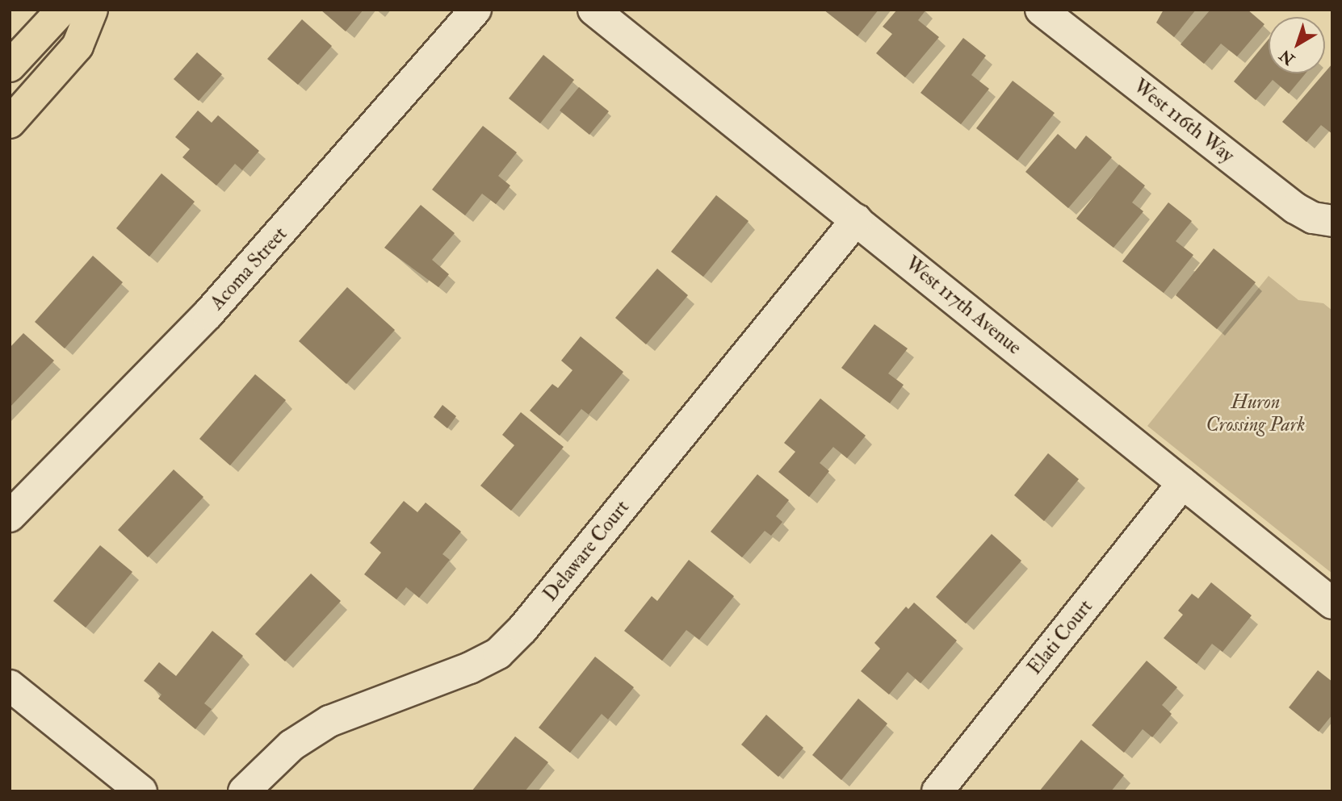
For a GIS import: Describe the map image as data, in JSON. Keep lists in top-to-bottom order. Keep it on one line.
{"streets":{"street":["West 116th Way","Acoma Street","West 117th Avenue","Delaware Court","Elati Court"]},"crossings":[["West 117th Avenue","Delaware Court"],["West 117th Avenue","Elati Court"]],"parks":["Huron Crossing Park"],"north":"bottom left"}
